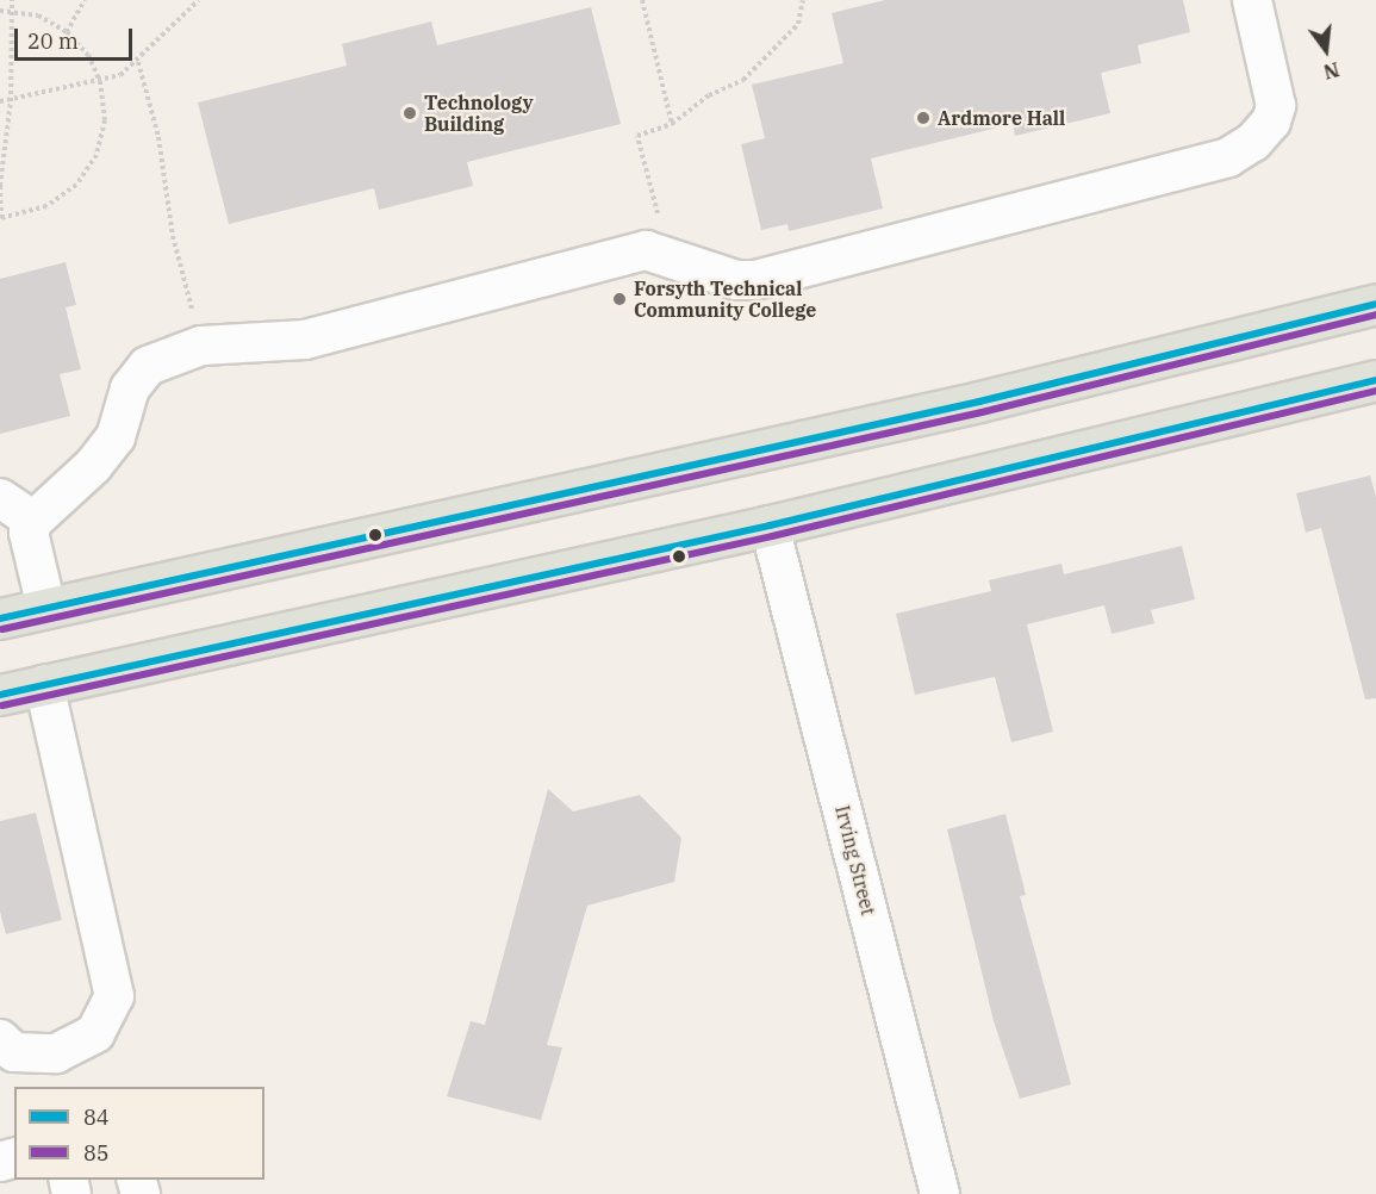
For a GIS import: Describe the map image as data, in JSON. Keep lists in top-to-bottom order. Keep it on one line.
{"streets":{"street":["Irving Street"]},"places":["Technology Building","Ardmore Hall","Forsyth Technical Community College"],"lines":["transit line 84","transit line 85"],"legend":["84","85"],"scale_bar":"20 m","north":"bottom"}
